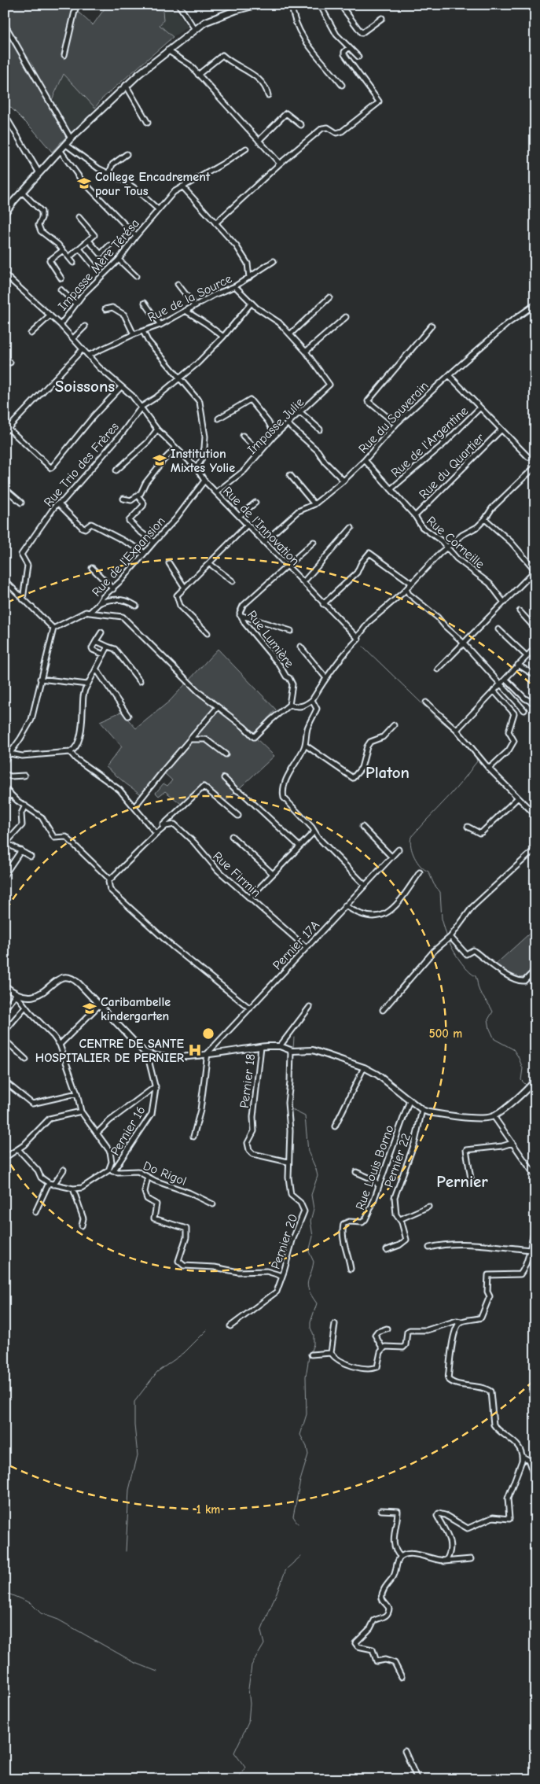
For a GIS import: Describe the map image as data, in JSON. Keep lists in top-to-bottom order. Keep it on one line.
{"streets":{"street":["Impasse Mère Térésa","Rue de la Source","Rue du Souverain","Impasse Julie","Rue de l'Argentine","Rue Trio des Frères","Rue du Quartier","Rue de l'Innovation","Rue Corneille","Rue de l'Expansion","Rue Lumière","Rue Firmin","Pernier 17A","Pernier 18","Pernier 16","Pernier 22","Rue Louis Borno","Do Rigol","Pernier 20"]},"crossings":[["Impasse Mère Térésa","Rue de l'Innovation"],["Rue de la Source","Rue de l'Innovation"],["Rue du Souverain","Rue de l'Innovation"],["Rue du Souverain","Rue Corneille"],["Impasse Julie","Rue de l'Innovation"],["Rue de l'Argentine","Rue Corneille"],["Rue Trio des Frères","Rue de l'Innovation"],["Rue du Quartier","Rue Corneille"],["Rue de l'Innovation","Rue de l'Expansion"],["Rue de l'Innovation","Rue Lumière"],["Rue Firmin","Pernier 17A"],["Pernier 18","Pernier 20"],["Pernier 16","Do Rigol"]],"districts":["Soissons","Platon","Pernier"],"places":{"school or university":["College Encadrement pour Tous","Institution Mixtes Yolie","Caribambelle kindergarten"],"hospital":["CENTRE DE SANTE HOSPITALIER DE PERNIER"]},"rings":["500 m","1 km"]}
